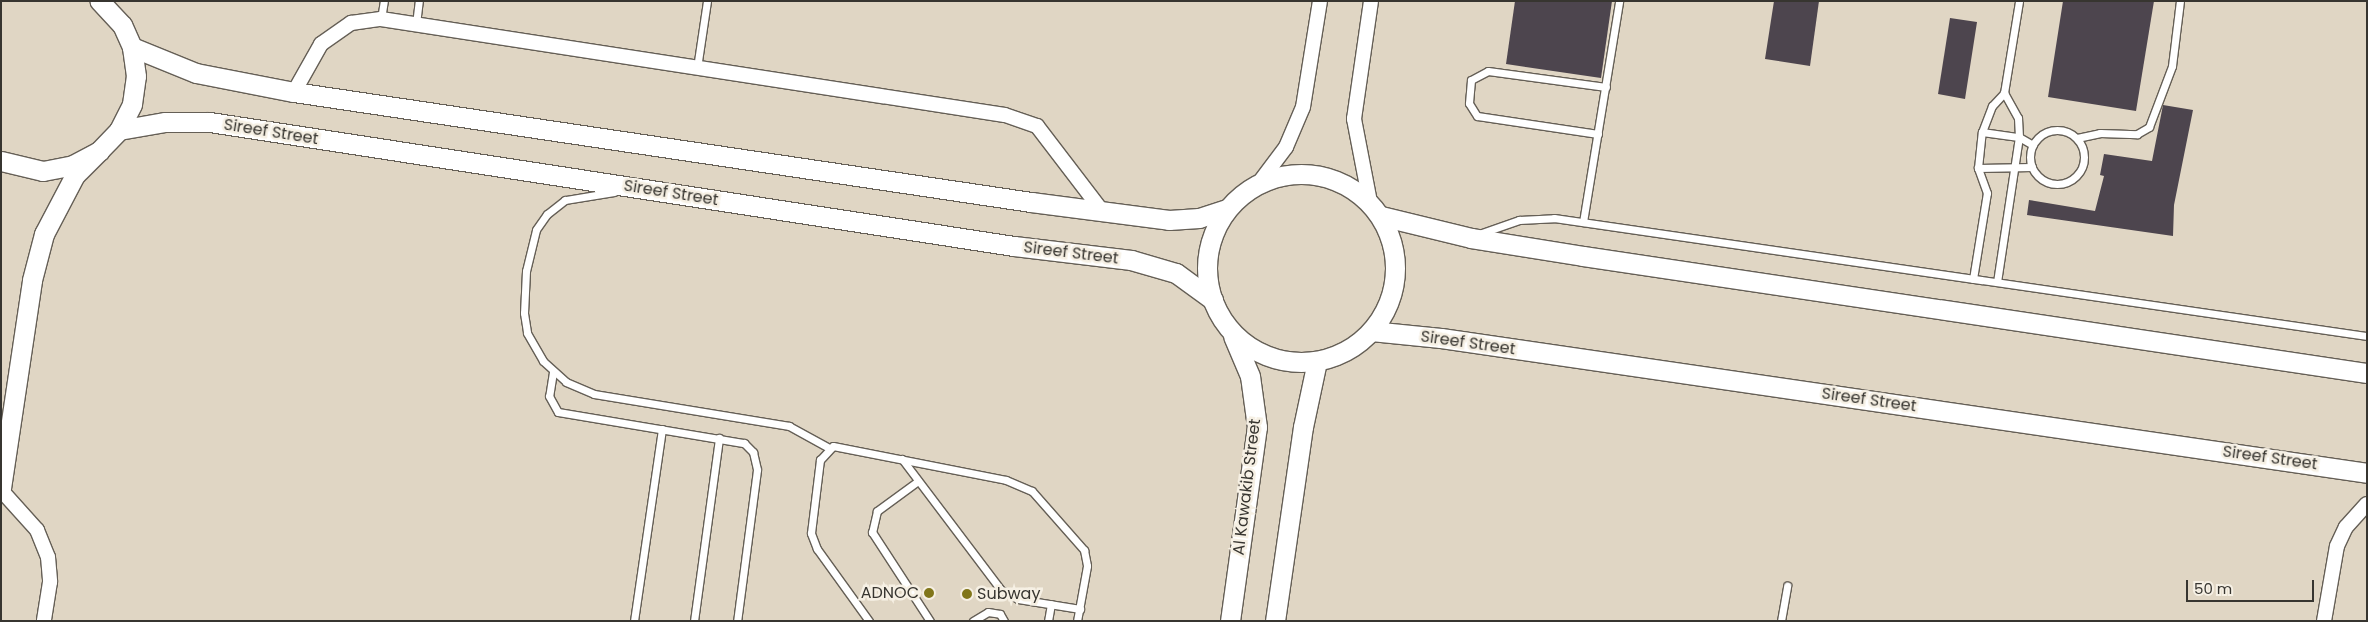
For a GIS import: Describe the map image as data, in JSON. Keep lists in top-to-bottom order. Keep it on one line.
{"streets":{"main road":["Sireef Street","Al Kawakib Street"]},"places":["ADNOC","Subway"],"scale_bar":"50 m"}
